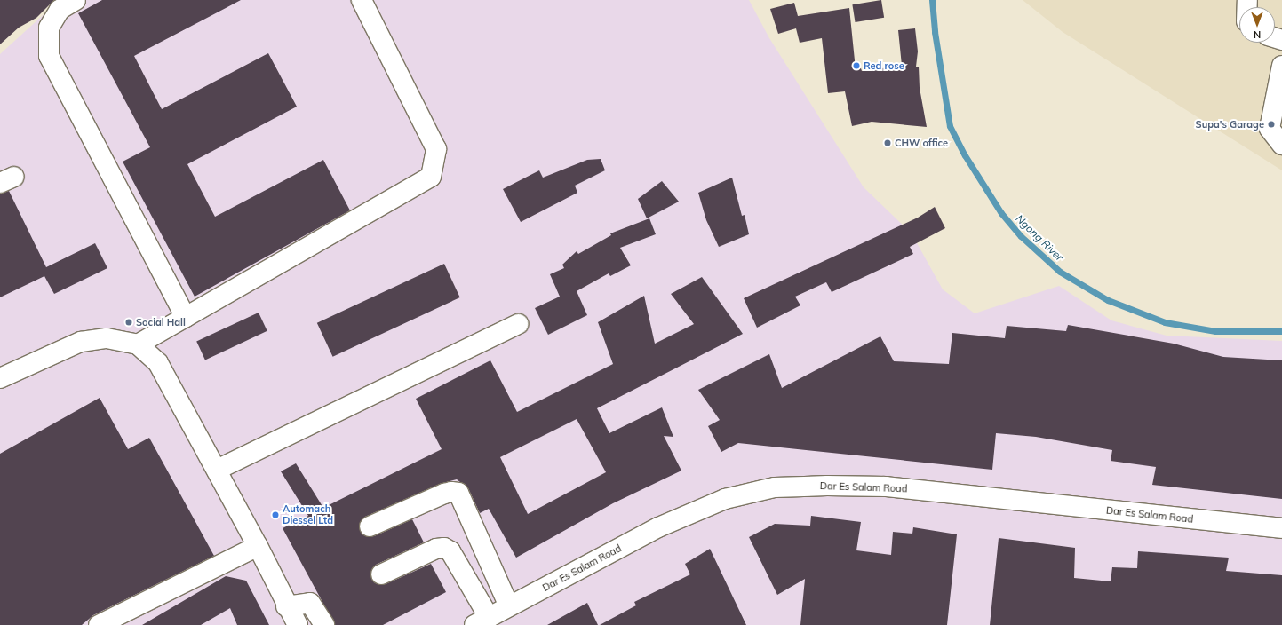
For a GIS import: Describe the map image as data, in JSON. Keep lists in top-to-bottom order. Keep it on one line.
{"streets":{"street":["Dar Es Salam Road"]},"water":["Ngong River"],"places":["Red rose","Supa's Garage","CHW office","Social Hall","Automach Diessel Ltd"],"north":"bottom"}
